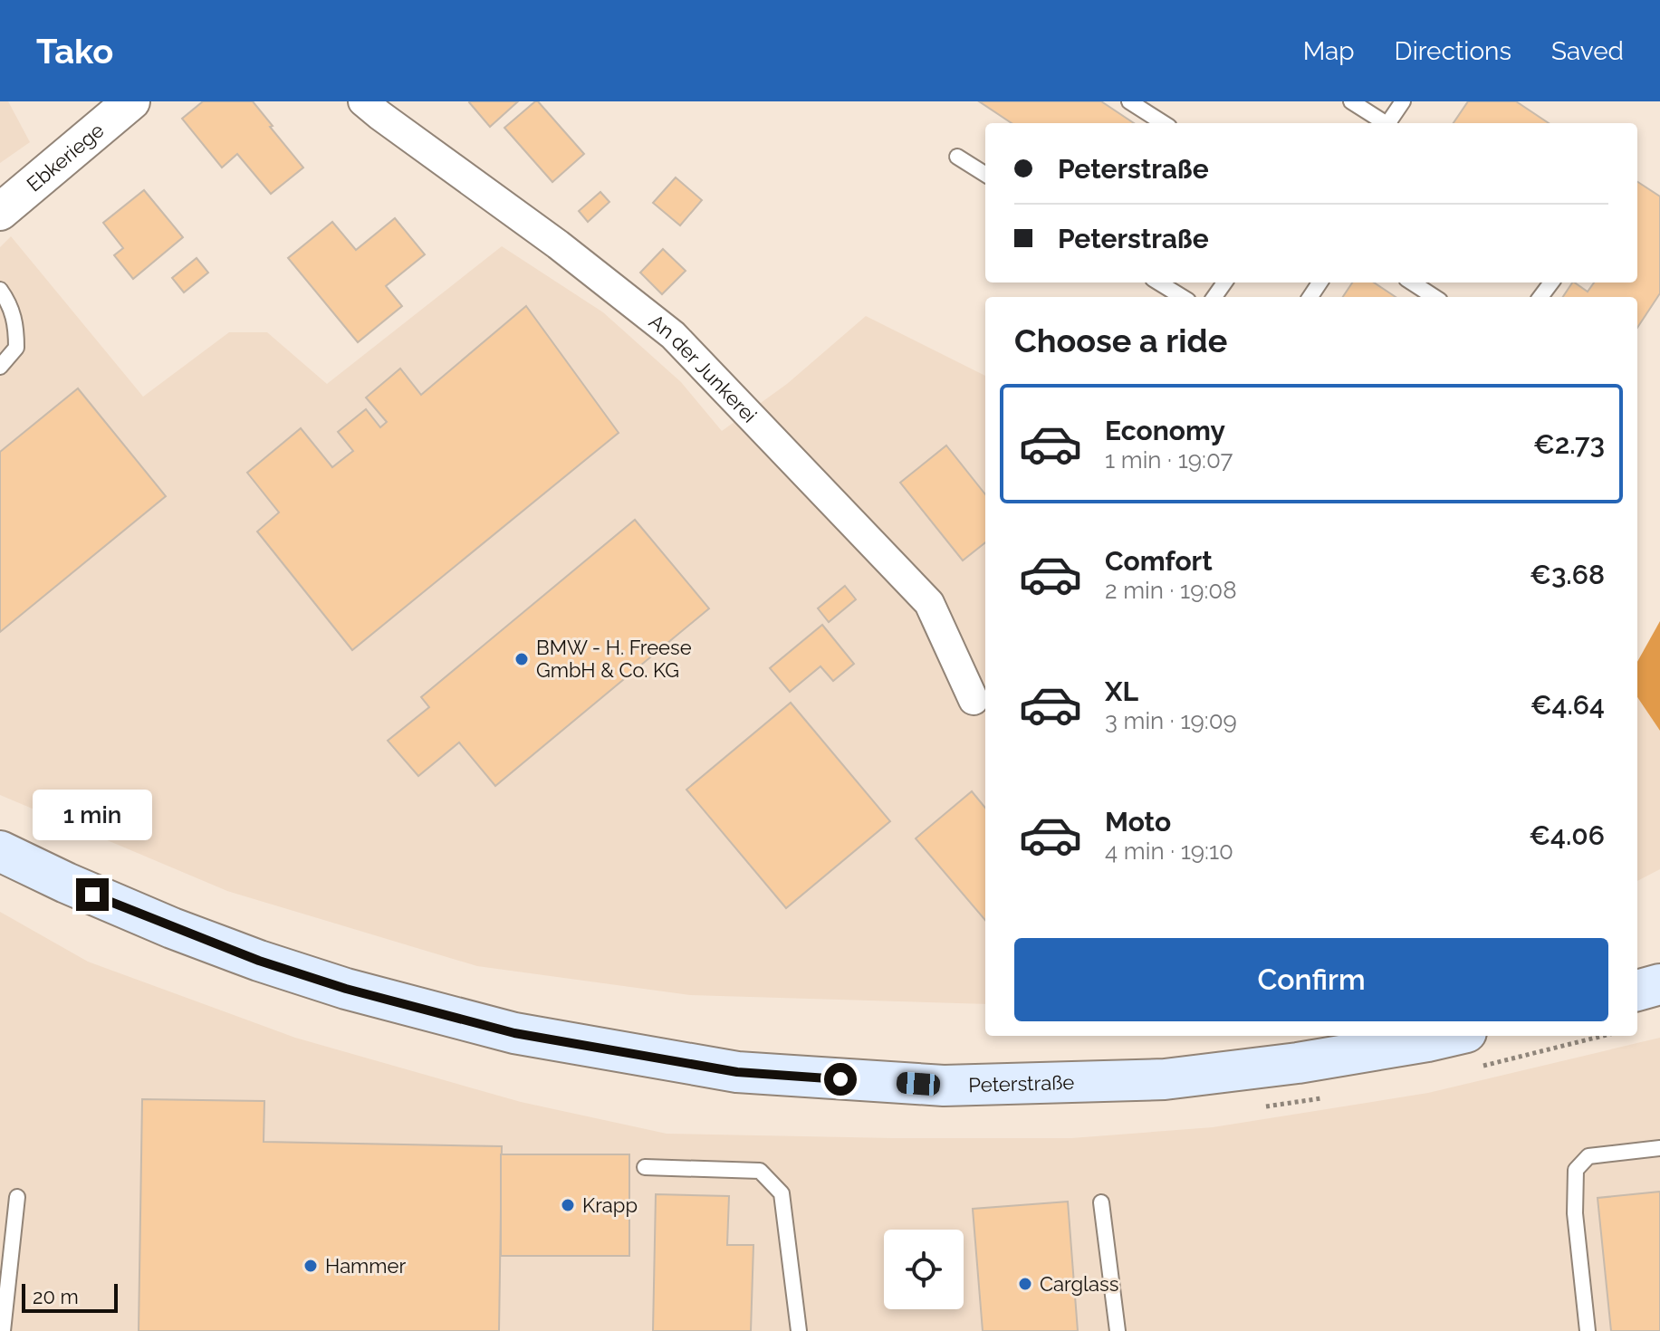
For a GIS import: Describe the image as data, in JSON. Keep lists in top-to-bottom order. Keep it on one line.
{"streets":{"main road":["Peterstraße"],"street":["Ebkeriege","An der Junkerei"]},"places":["BMW - H. Freese GmbH & Co. KG","Krapp","Hammer","Carglass"],"scale_bar":"20 m","page":{"header":"Tako","nav":["Map","Directions","Saved"],"banner":["Peterstraße","Peterstraße"],"heading":"Choose a ride","list":[{"name":"Economy","note":"1 min · 19:07","value":"€2.73"},{"name":"Comfort","note":"2 min · 19:08","value":"€3.68"},{"name":"XL","note":"3 min · 19:09","value":"€4.64"},{"name":"Moto","note":"4 min · 19:10","value":"€4.06"}],"bubble":"1 min","buttons":"Confirm","scale":"20 m"}}
